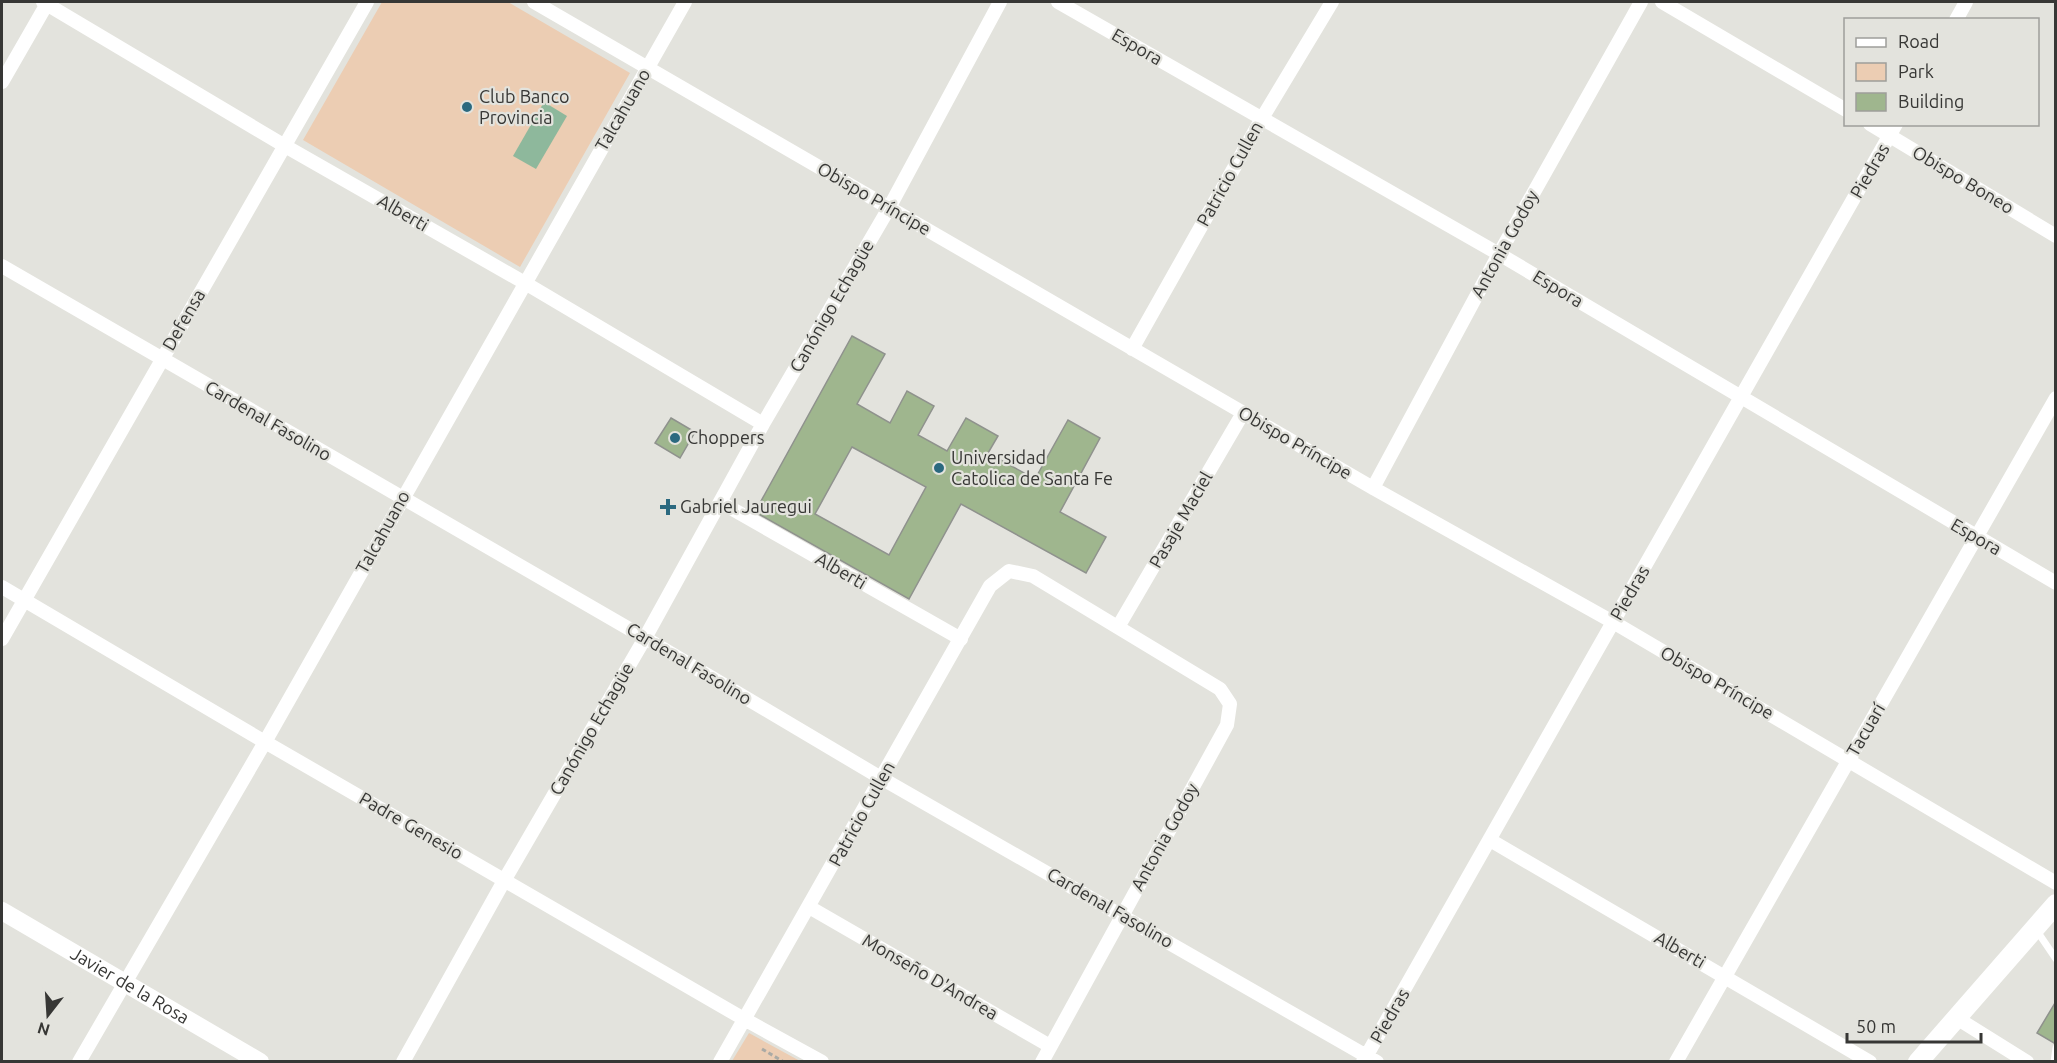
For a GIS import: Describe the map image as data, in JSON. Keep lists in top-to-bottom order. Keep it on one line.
{"streets":{"street":["Espora","Talcahuano","Piedras","Patricio Cullen","Obispo Boneo","Obispo Príncipe","Alberti","Antonia Godoy","Canónigo Echagüe","Defensa","Cardenal Fasolino","Pasaje Maciel","Tacuarí","Padre Genesio","Monseño D'Andrea","Javier de la Rosa"]},"crossings":[["Espora","Piedras"],["Espora","Patricio Cullen"],["Espora","Antonia Godoy"],["Espora","Tacuarí"],["Talcahuano","Obispo Príncipe"],["Talcahuano","Alberti"],["Talcahuano","Cardenal Fasolino"],["Talcahuano","Padre Genesio"],["Talcahuano","Javier de la Rosa"],["Piedras","Obispo Boneo"],["Piedras","Obispo Príncipe"],["Piedras","Alberti"],["Piedras","Cardenal Fasolino"],["Patricio Cullen","Obispo Príncipe"],["Patricio Cullen","Alberti"],["Patricio Cullen","Antonia Godoy"],["Patricio Cullen","Cardenal Fasolino"],["Patricio Cullen","Pasaje Maciel"],["Patricio Cullen","Padre Genesio"],["Patricio Cullen","Monseño D'Andrea"],["Obispo Príncipe","Antonia Godoy"],["Obispo Príncipe","Canónigo Echagüe"],["Obispo Príncipe","Pasaje Maciel"],["Obispo Príncipe","Tacuarí"],["Alberti","Canónigo Echagüe"],["Alberti","Defensa"],["Alberti","Tacuarí"],["Antonia Godoy","Cardenal Fasolino"],["Antonia Godoy","Pasaje Maciel"],["Antonia Godoy","Monseño D'Andrea"],["Canónigo Echagüe","Cardenal Fasolino"],["Canónigo Echagüe","Padre Genesio"],["Defensa","Cardenal Fasolino"],["Defensa","Padre Genesio"]],"places":{"other":["Club Banco Provincia","Choppers","Universidad Catolica de Santa Fe"],"health":["Gabriel Jauregui"]},"legend":["Road","Park","Building"],"scale_bar":"50 m","north":"bottom"}
